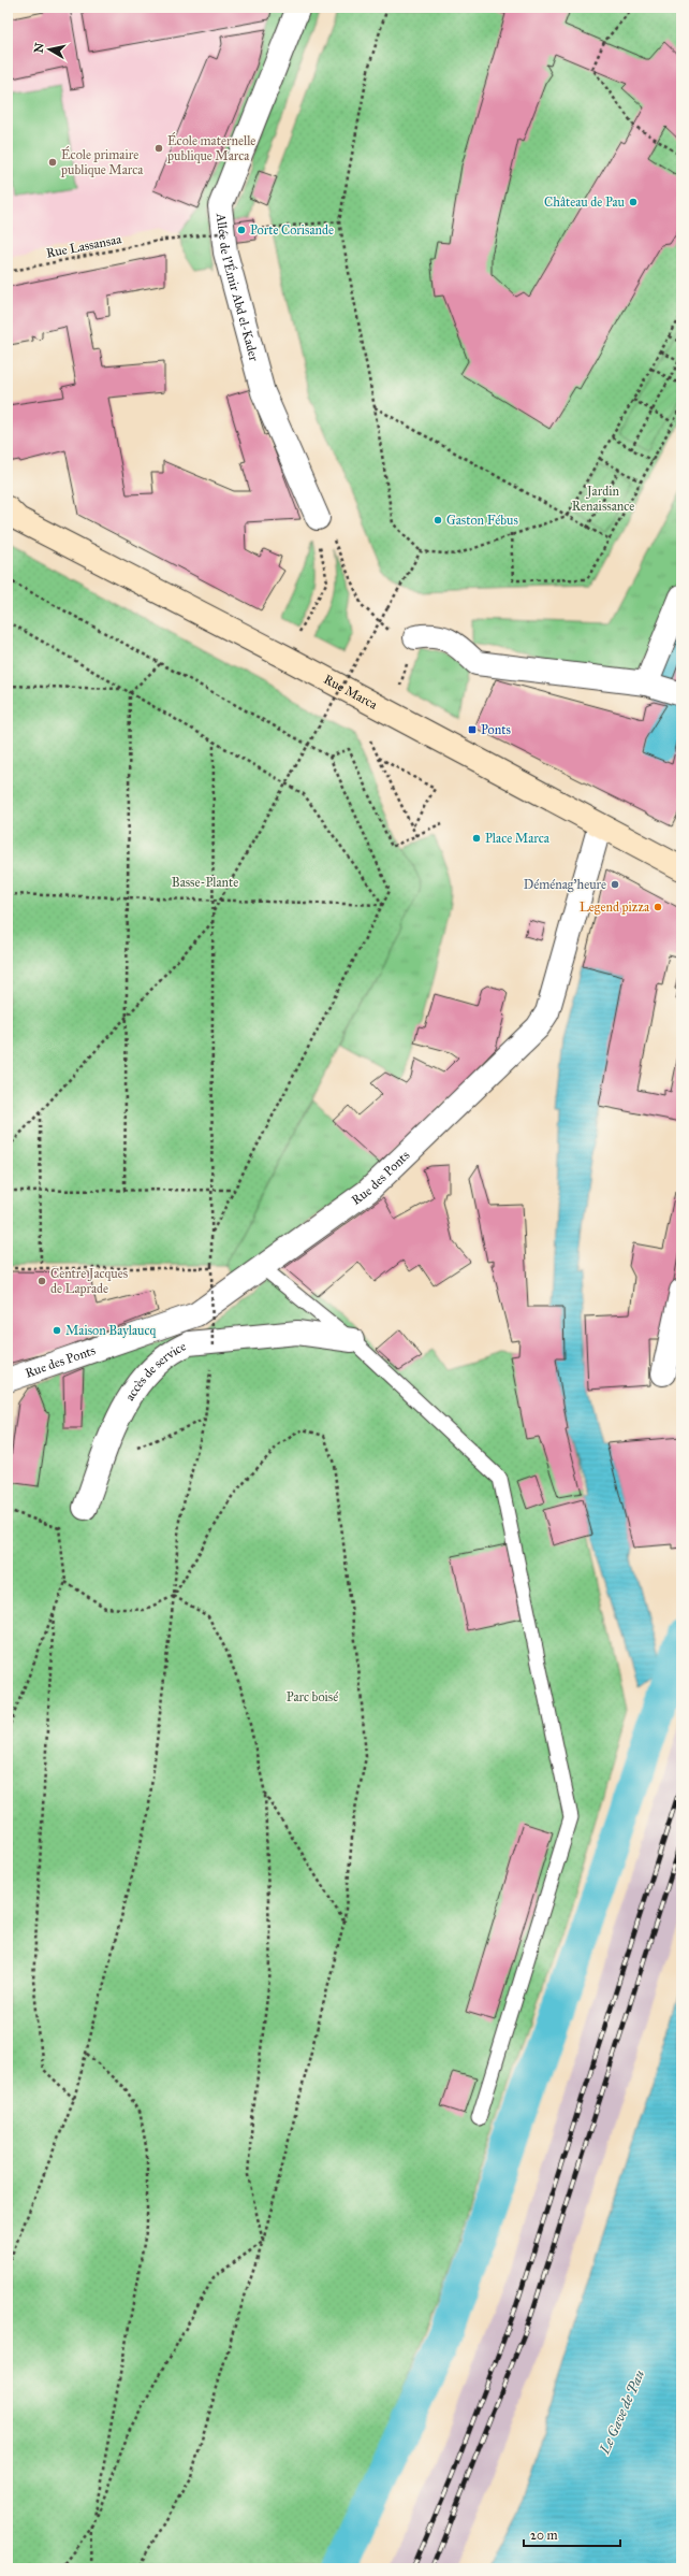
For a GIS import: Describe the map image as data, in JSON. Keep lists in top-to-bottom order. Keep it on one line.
{"streets":{"street":["Allée de l'Émir Abd el-Kader","Rue Marca","Rue des Ponts","accès de service"],"path":["Rue Lassansaa"]},"crossings":[["Rue Marca","Rue des Ponts"]],"water":["Le Gave de Pau"],"parks":["Jardin Renaissance","Basse-Plante","Parc boisé"],"places":{"other":["École maternelle publique Marca","École primaire publique Marca","Château de Pau","Porte Corisande","Gaston Fébus","Place Marca","Déménag’heure","Legend pizza","Centre Jacques de Laprade","Maison Baylaucq"],"transit":["Ponts"]},"scale_bar":"20 m","north":"left"}
